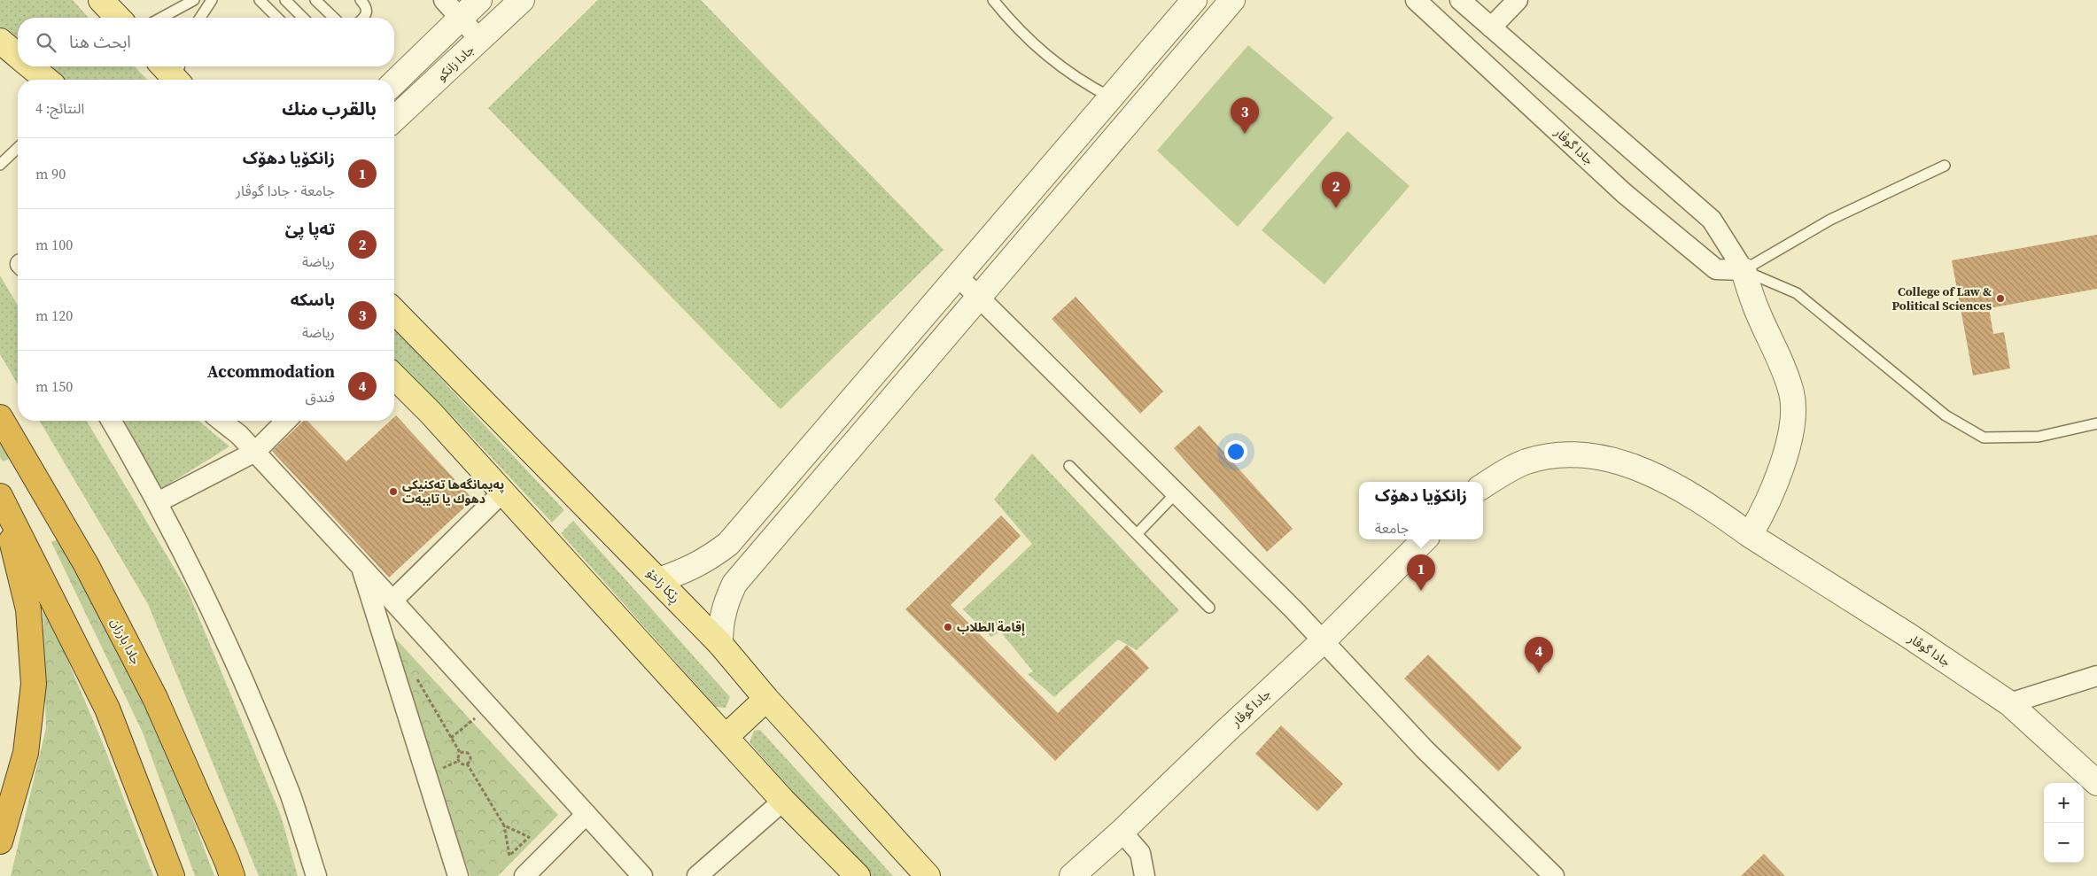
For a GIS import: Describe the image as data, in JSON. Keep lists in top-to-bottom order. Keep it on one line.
{"streets":{"highway":["جادا بارزان"],"main road":["ڕێکا زاخۆ"],"street":["جادا زانکو","جادا گوڤار"]},"places":["College of Law & Political Sciences","پەیمانگەها تەکنیکی دهوك یا تایبەت","إقامة الطلاب"],"page":{"search":"ابحث هنا","heading":["بالقرب منك","النتائج: 4"],"pins":["3","2","1","4"],"list":[{"mark":"1","name":"زانکۆیا دهۆک","note":"جامعة · جادا گوڤار","value":"90 m"},{"mark":"2","name":"تەپا پێ","note":"رياضة","value":"100 m"},{"mark":"3","name":"باسکە","note":"رياضة","value":"120 m"},{"mark":"4","name":"Accommodation","note":"فندق","value":"150 m"}],"popup":["زانکۆیا دهۆک","جامعة"],"map_buttons":["+","−"]}}
